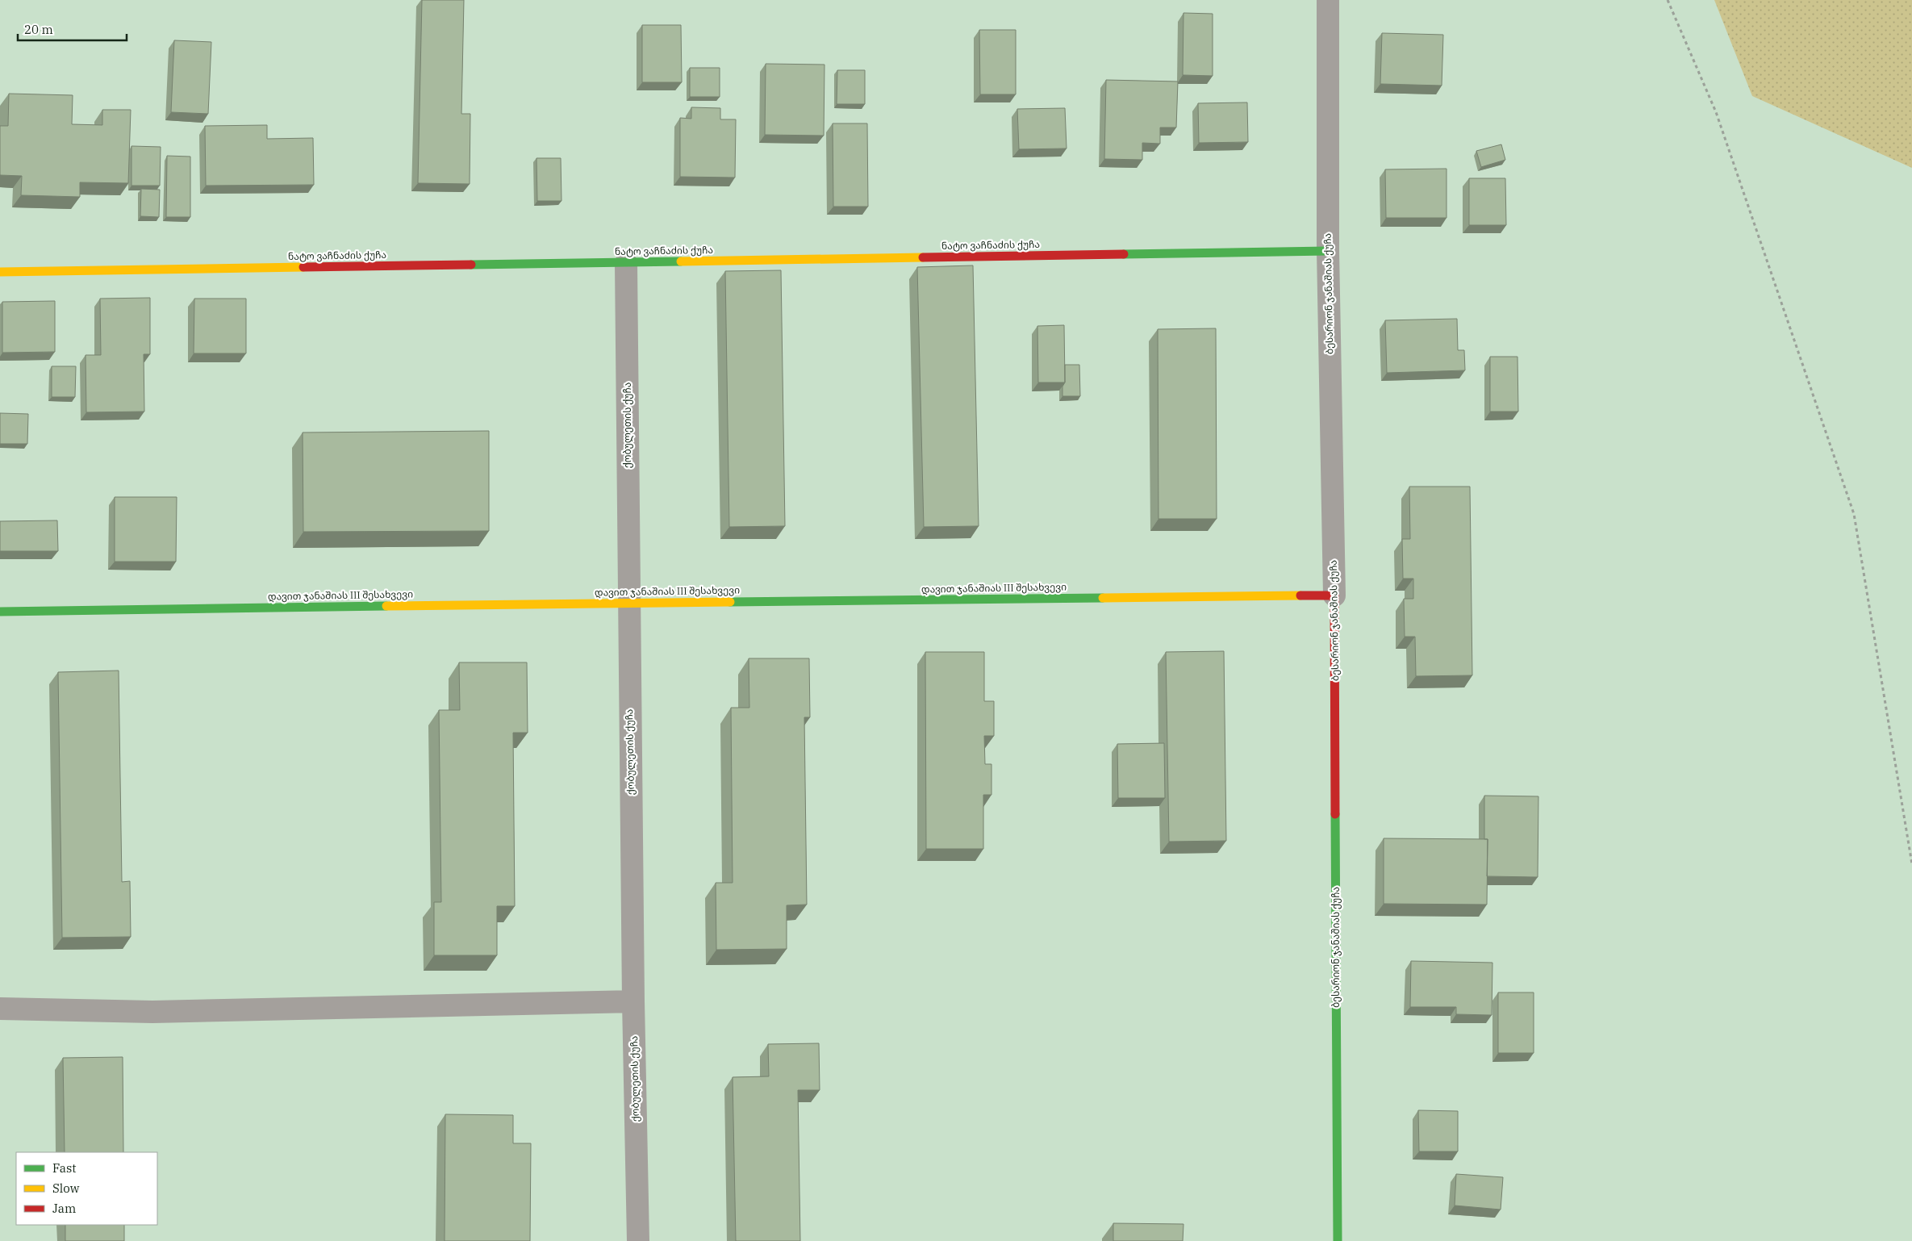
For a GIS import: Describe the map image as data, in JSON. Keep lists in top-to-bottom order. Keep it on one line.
{"streets":{"street":["ნატო ვაჩნაძის ქუჩა","ბესარიონ ჯანაშიას ქუჩა","ქობულეთის ქუჩა","დავით ჯანაშიას III შესახვევი"]},"crossings":[["ნატო ვაჩნაძის ქუჩა","ბესარიონ ჯანაშიას ქუჩა"],["ნატო ვაჩნაძის ქუჩა","ქობულეთის ქუჩა"],["ბესარიონ ჯანაშიას ქუჩა","დავით ჯანაშიას III შესახვევი"],["ქობულეთის ქუჩა","დავით ჯანაშიას III შესახვევი"]],"legend":["Fast","Slow","Jam"],"scale_bar":"20 m"}
